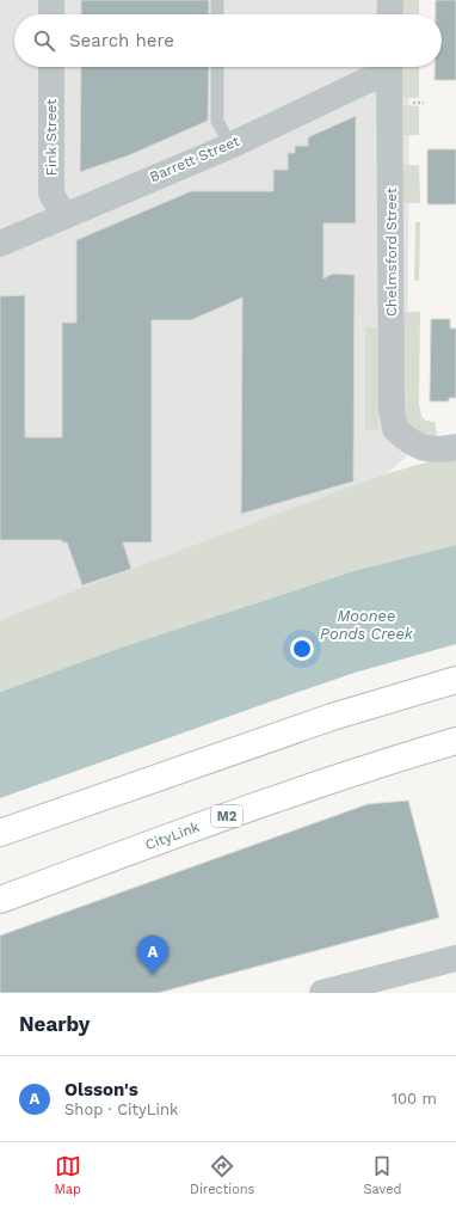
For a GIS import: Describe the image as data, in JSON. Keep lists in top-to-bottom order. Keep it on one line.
{"streets":{"highway":["M2","CityLink"],"street":["Fink Street","Barrett Street","Chelmsford Street"]},"crossings":[["Fink Street","Barrett Street"],["Barrett Street","Chelmsford Street"]],"water":["Moonee Ponds Creek"],"page":{"search":"Search here","pins":"A","heading":"Nearby","list":[{"mark":"A","name":"Olsson's","note":"Shop · CityLink","value":"100 m"}],"nav":["Map","Directions","Saved"]}}
